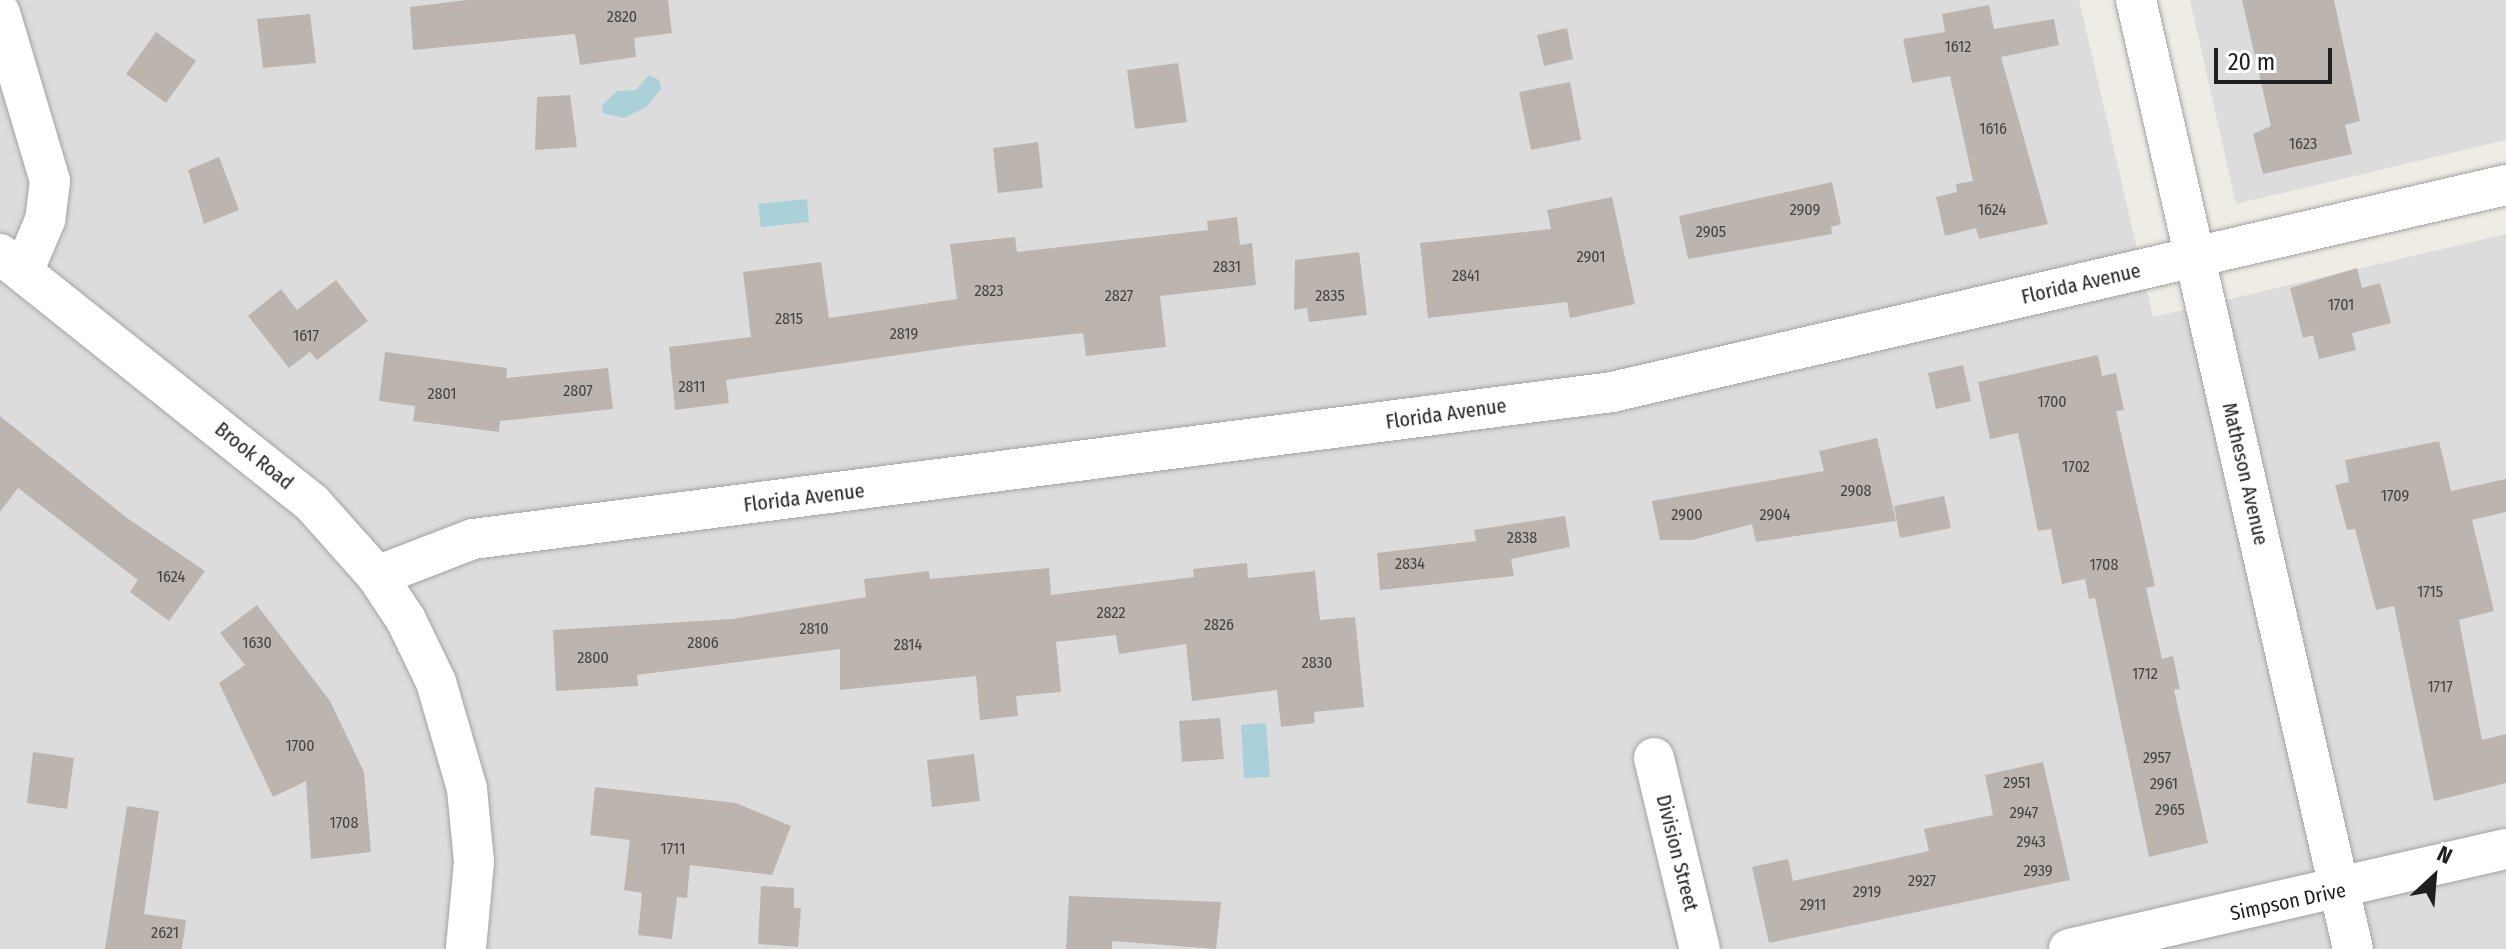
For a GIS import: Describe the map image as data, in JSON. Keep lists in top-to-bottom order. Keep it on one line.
{"streets":{"street":["Florida Avenue","Brook Road","Matheson Avenue","Division Street","Simpson Drive"]},"crossings":[["Florida Avenue","Brook Road"],["Florida Avenue","Matheson Avenue"],["Matheson Avenue","Simpson Drive"]],"house_numbers":["2820","1612","1616","1623","2909","1624","2905","2901","2831","2841","2823","2827","2835","1701","2815","2819","1617","2811","2807","2801","1700","1702","2908","1709","2900","2904","2838","2834","1708","1624","1715","2822","2826","2810","1630","2806","2814","2800","2830","1712","1717","1700","2957","2951","2961","2965","2947","1708","2943","1711","2939","2927","2919","2911","2621"],"scale_bar":"20 m","north":"top right"}
